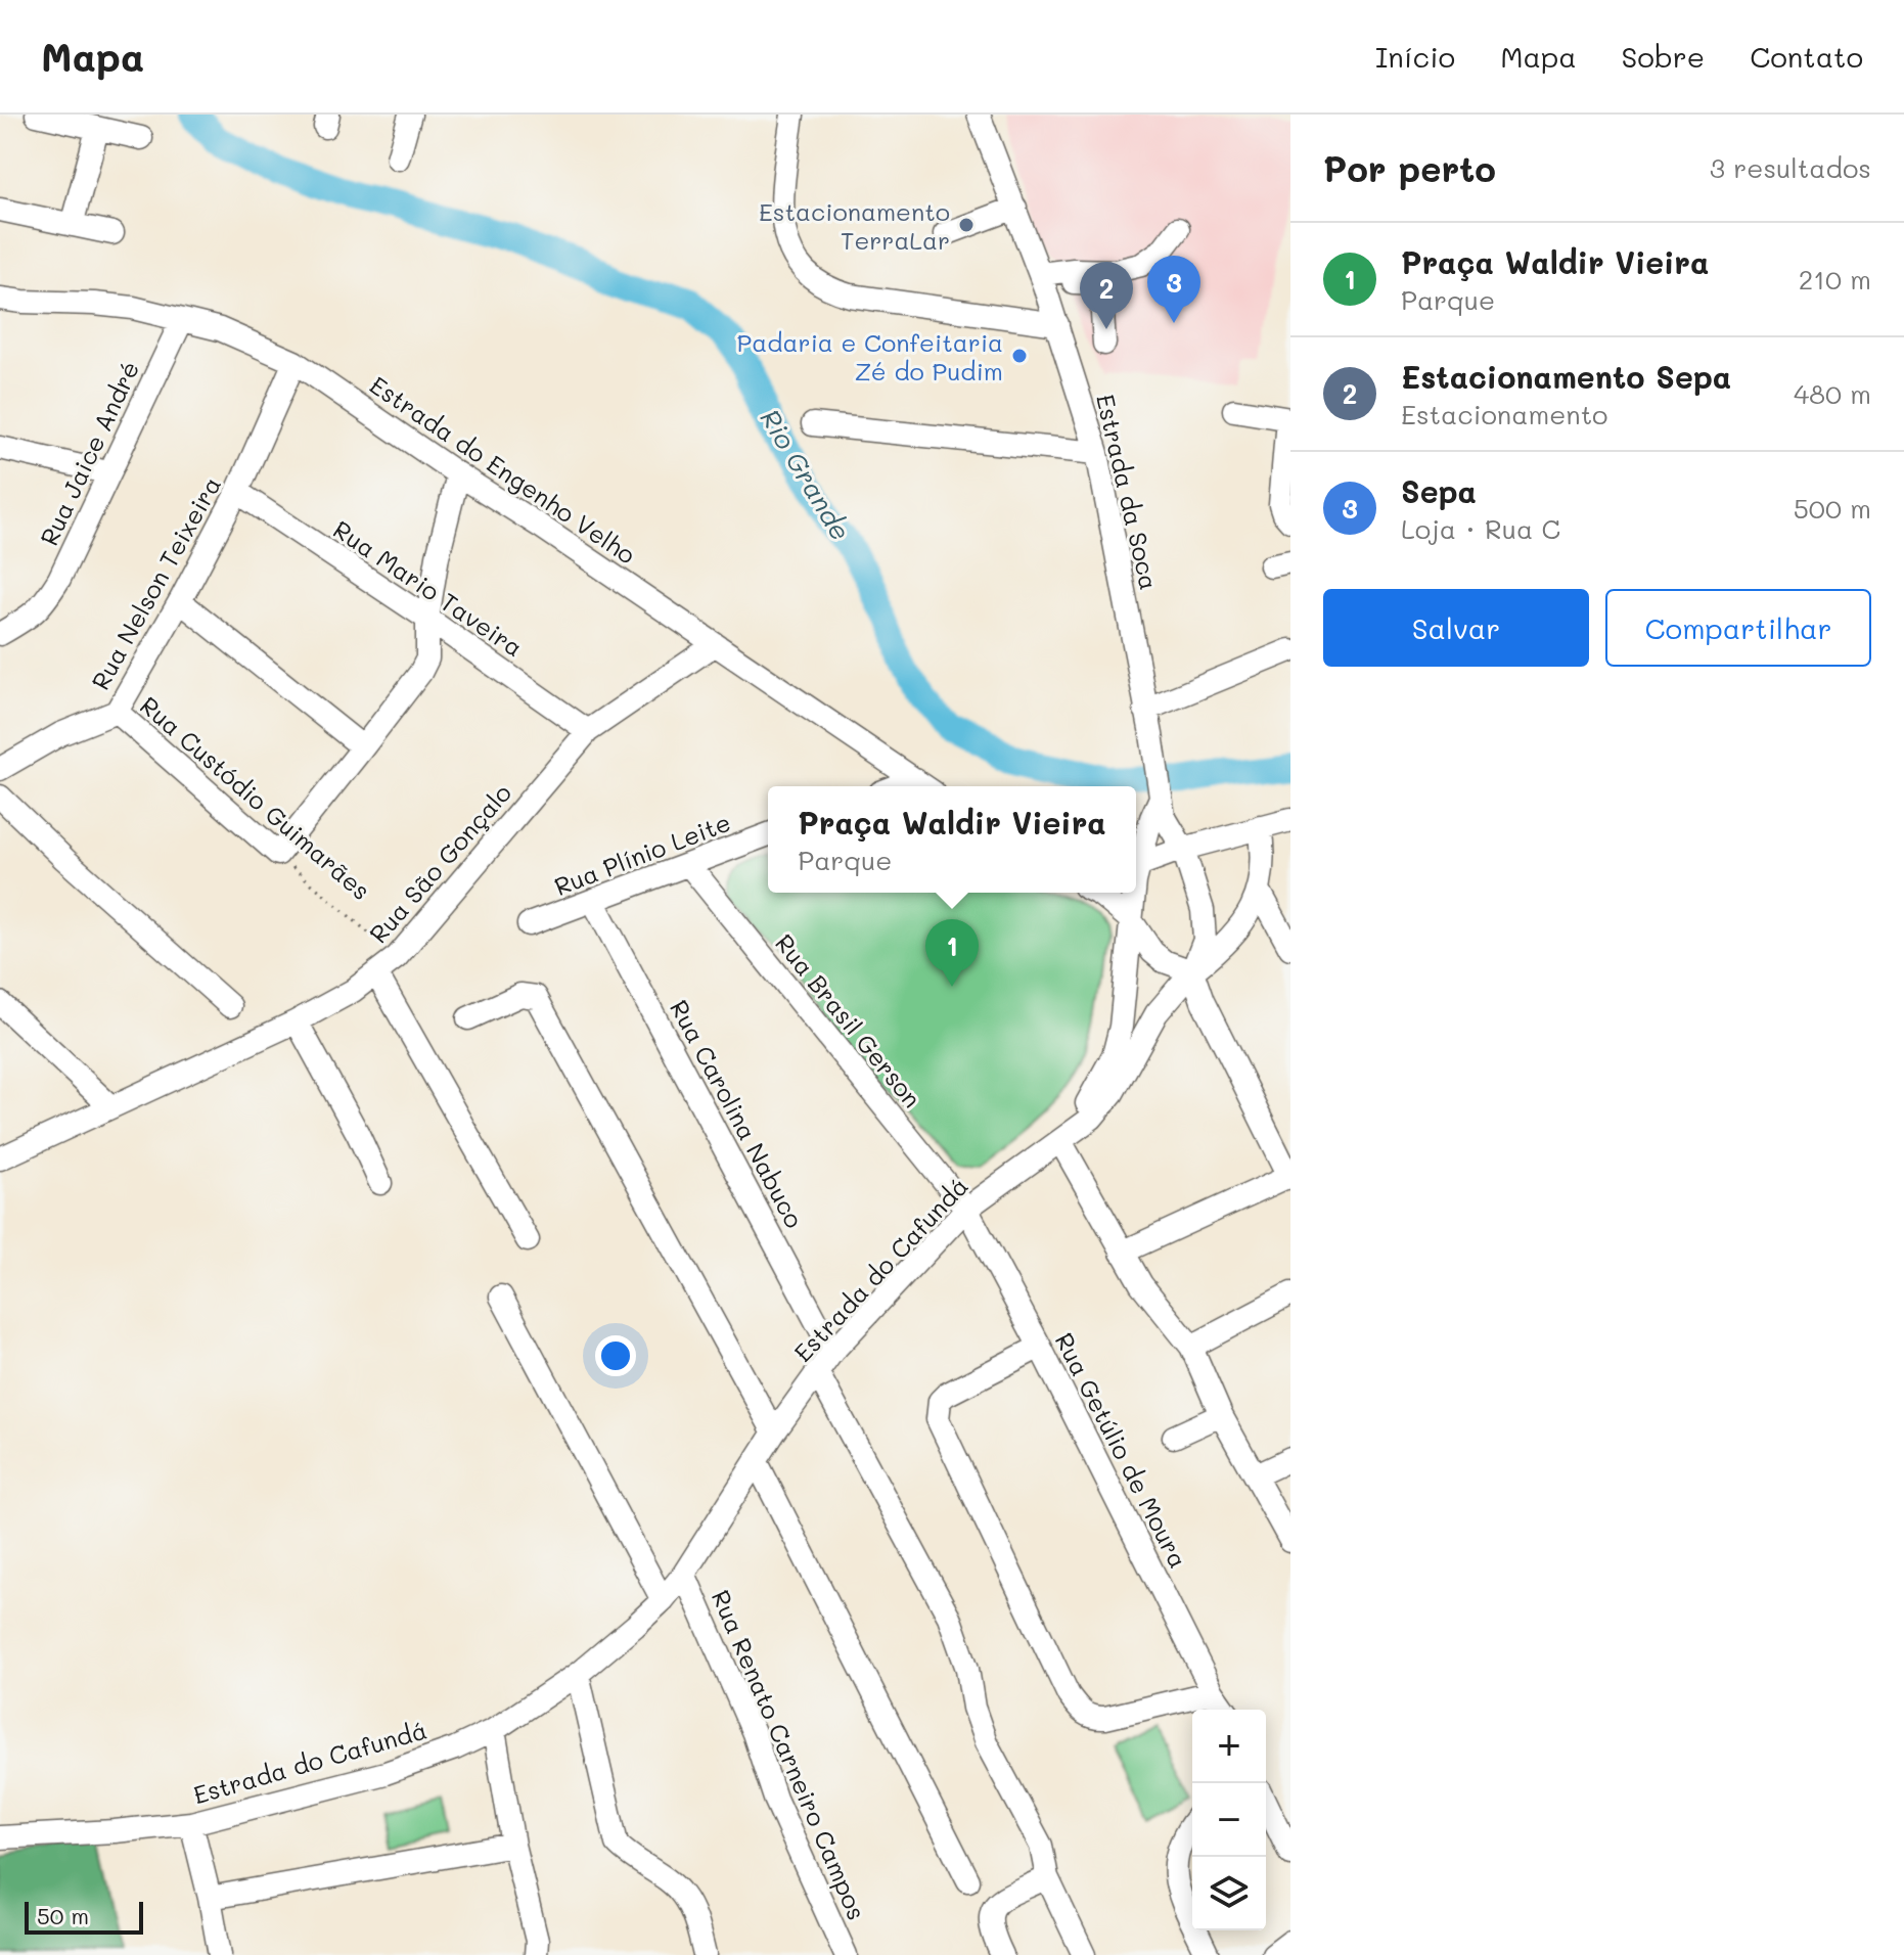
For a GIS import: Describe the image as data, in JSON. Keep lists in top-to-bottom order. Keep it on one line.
{"streets":{"street":["Rua Jaice André","Estrada do Engenho Velho","Estrada da Soca","Rua Nelson Teixeira","Rua Mario Taveira","Rua Custódio Guimarães","Rua Plínio Leite","Rua São Gonçalo","Rua Brasil Gerson","Rua Carolina Nabuco","Estrada do Cafundá","Rua Getúlio de Moura","Rua Renato Carneiro Campos"]},"crossings":[["Rua Jaice André","Estrada do Engenho Velho"],["Estrada do Engenho Velho","Rua Nelson Teixeira"],["Estrada do Engenho Velho","Rua São Gonçalo"],["Estrada da Soca","Estrada do Cafundá"],["Rua Nelson Teixeira","Rua Mario Taveira"],["Rua Nelson Teixeira","Rua Custódio Guimarães"],["Rua Mario Taveira","Rua São Gonçalo"],["Rua Custódio Guimarães","Rua São Gonçalo"],["Rua Plínio Leite","Rua Brasil Gerson"],["Rua Plínio Leite","Rua Carolina Nabuco"],["Rua Brasil Gerson","Estrada do Cafundá"],["Rua Brasil Gerson","Rua Getúlio de Moura"],["Rua Carolina Nabuco","Estrada do Cafundá"],["Estrada do Cafundá","Rua Getúlio de Moura"],["Estrada do Cafundá","Rua Renato Carneiro Campos"]],"water":["Rio Grande"],"places":["Estacionamento TerraLar","Padaria e Confeitaria Zé do Pudim"],"scale_bar":"50 m","page":{"header":"Mapa","nav":["Início","Mapa","Sobre","Contato"],"heading":["Por perto","3 resultados"],"list":[{"mark":"1","name":"Praça Waldir Vieira","note":"Parque","value":"210 m"},{"mark":"2","name":"Estacionamento Sepa","note":"Estacionamento","value":"480 m"},{"mark":"3","name":"Sepa","note":"Loja · Rua C","value":"500 m"}],"pins":["3","2","1"],"buttons":["Salvar","Compartilhar"],"popup":["Praça Waldir Vieira","Parque"],"map_buttons":["+","−"],"scale":"50 m"}}
